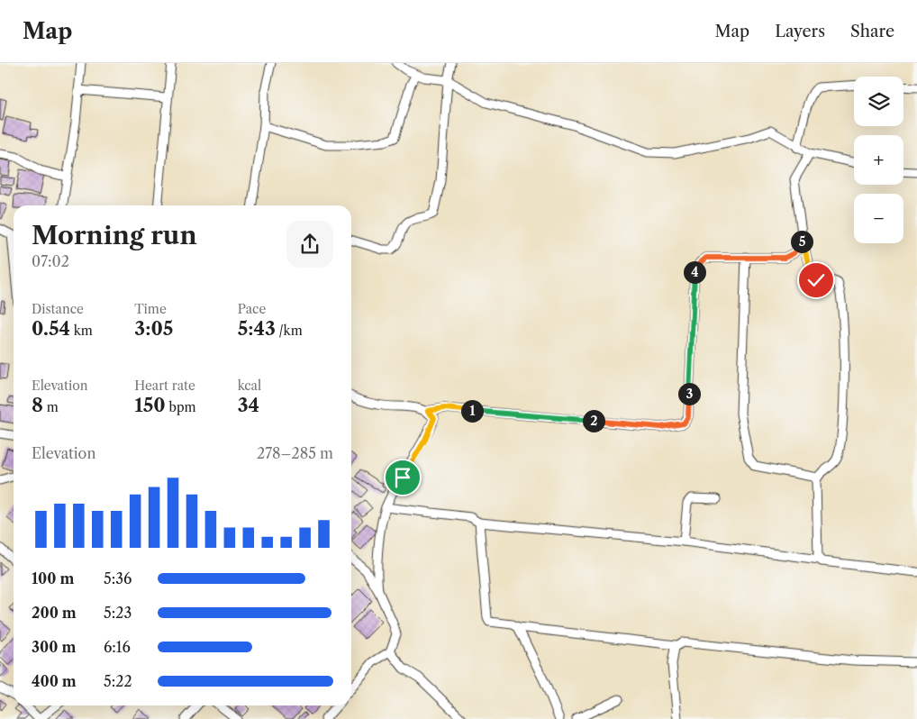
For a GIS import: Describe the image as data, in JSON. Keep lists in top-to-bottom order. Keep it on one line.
{"page":{"header":"Map","nav":["Map","Layers","Share"],"map_buttons":["+","−"],"heading":["Morning run","07:02"],"pins":["5","4","3","1","2"],"stats":[["Distance","0.54 km"],["Time","3:05"],["Pace","5:43 /km"],["Elevation","8 m"],["Heart rate","150 bpm"],["kcal","34"]],"chart":["Elevation","278–285 m"],"list":[{"name":"100 m","note":"5:36"},{"name":"200 m","note":"5:23"},{"name":"300 m","note":"6:16"},{"name":"400 m","note":"5:22"}]}}
